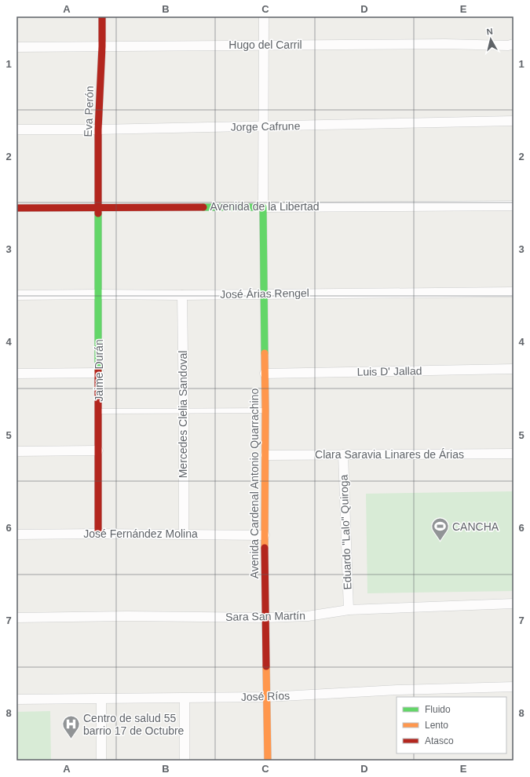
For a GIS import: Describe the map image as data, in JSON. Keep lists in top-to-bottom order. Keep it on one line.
{"streets":{"street":["Hugo del Carril","Eva Perón","Jorge Cafrune","Avenida de la Libertad","José Árias Rengel","Jaime Durán","Luis D' Jallad","Mercedes Clelia Sandoval","Clara Saravia Linares de Árias","Avenida Cardenal Antonio Quarrachino","Eduardo \"Lalo\" Quiroga","José Fernández Molina","Sara San Martín","José Ríos"]},"crossings":[["Hugo del Carril","Eva Perón"],["Eva Perón","Jorge Cafrune"],["Eva Perón","Avenida de la Libertad"],["Eva Perón","Jaime Durán"],["Avenida de la Libertad","Jaime Durán"],["Avenida de la Libertad","Avenida Cardenal Antonio Quarrachino"],["José Árias Rengel","Jaime Durán"],["José Árias Rengel","Mercedes Clelia Sandoval"],["José Árias Rengel","Avenida Cardenal Antonio Quarrachino"],["Jaime Durán","José Fernández Molina"],["Luis D' Jallad","Avenida Cardenal Antonio Quarrachino"],["Mercedes Clelia Sandoval","José Fernández Molina"],["Clara Saravia Linares de Árias","Avenida Cardenal Antonio Quarrachino"],["Clara Saravia Linares de Árias","Eduardo \"Lalo\" Quiroga"],["Avenida Cardenal Antonio Quarrachino","José Fernández Molina"],["Avenida Cardenal Antonio Quarrachino","Sara San Martín"],["Avenida Cardenal Antonio Quarrachino","José Ríos"],["Eduardo \"Lalo\" Quiroga","Sara San Martín"]],"places":{"sports":["CANCHA"],"hospital":["Centro de salud 55 barrio 17 de Octubre"]},"legend":["Fluido","Lento","Atasco"],"north":"top","grid":{"columns":["A","B","C","D","E"],"rows":["1","2","3","4","5","6","7","8"]}}
